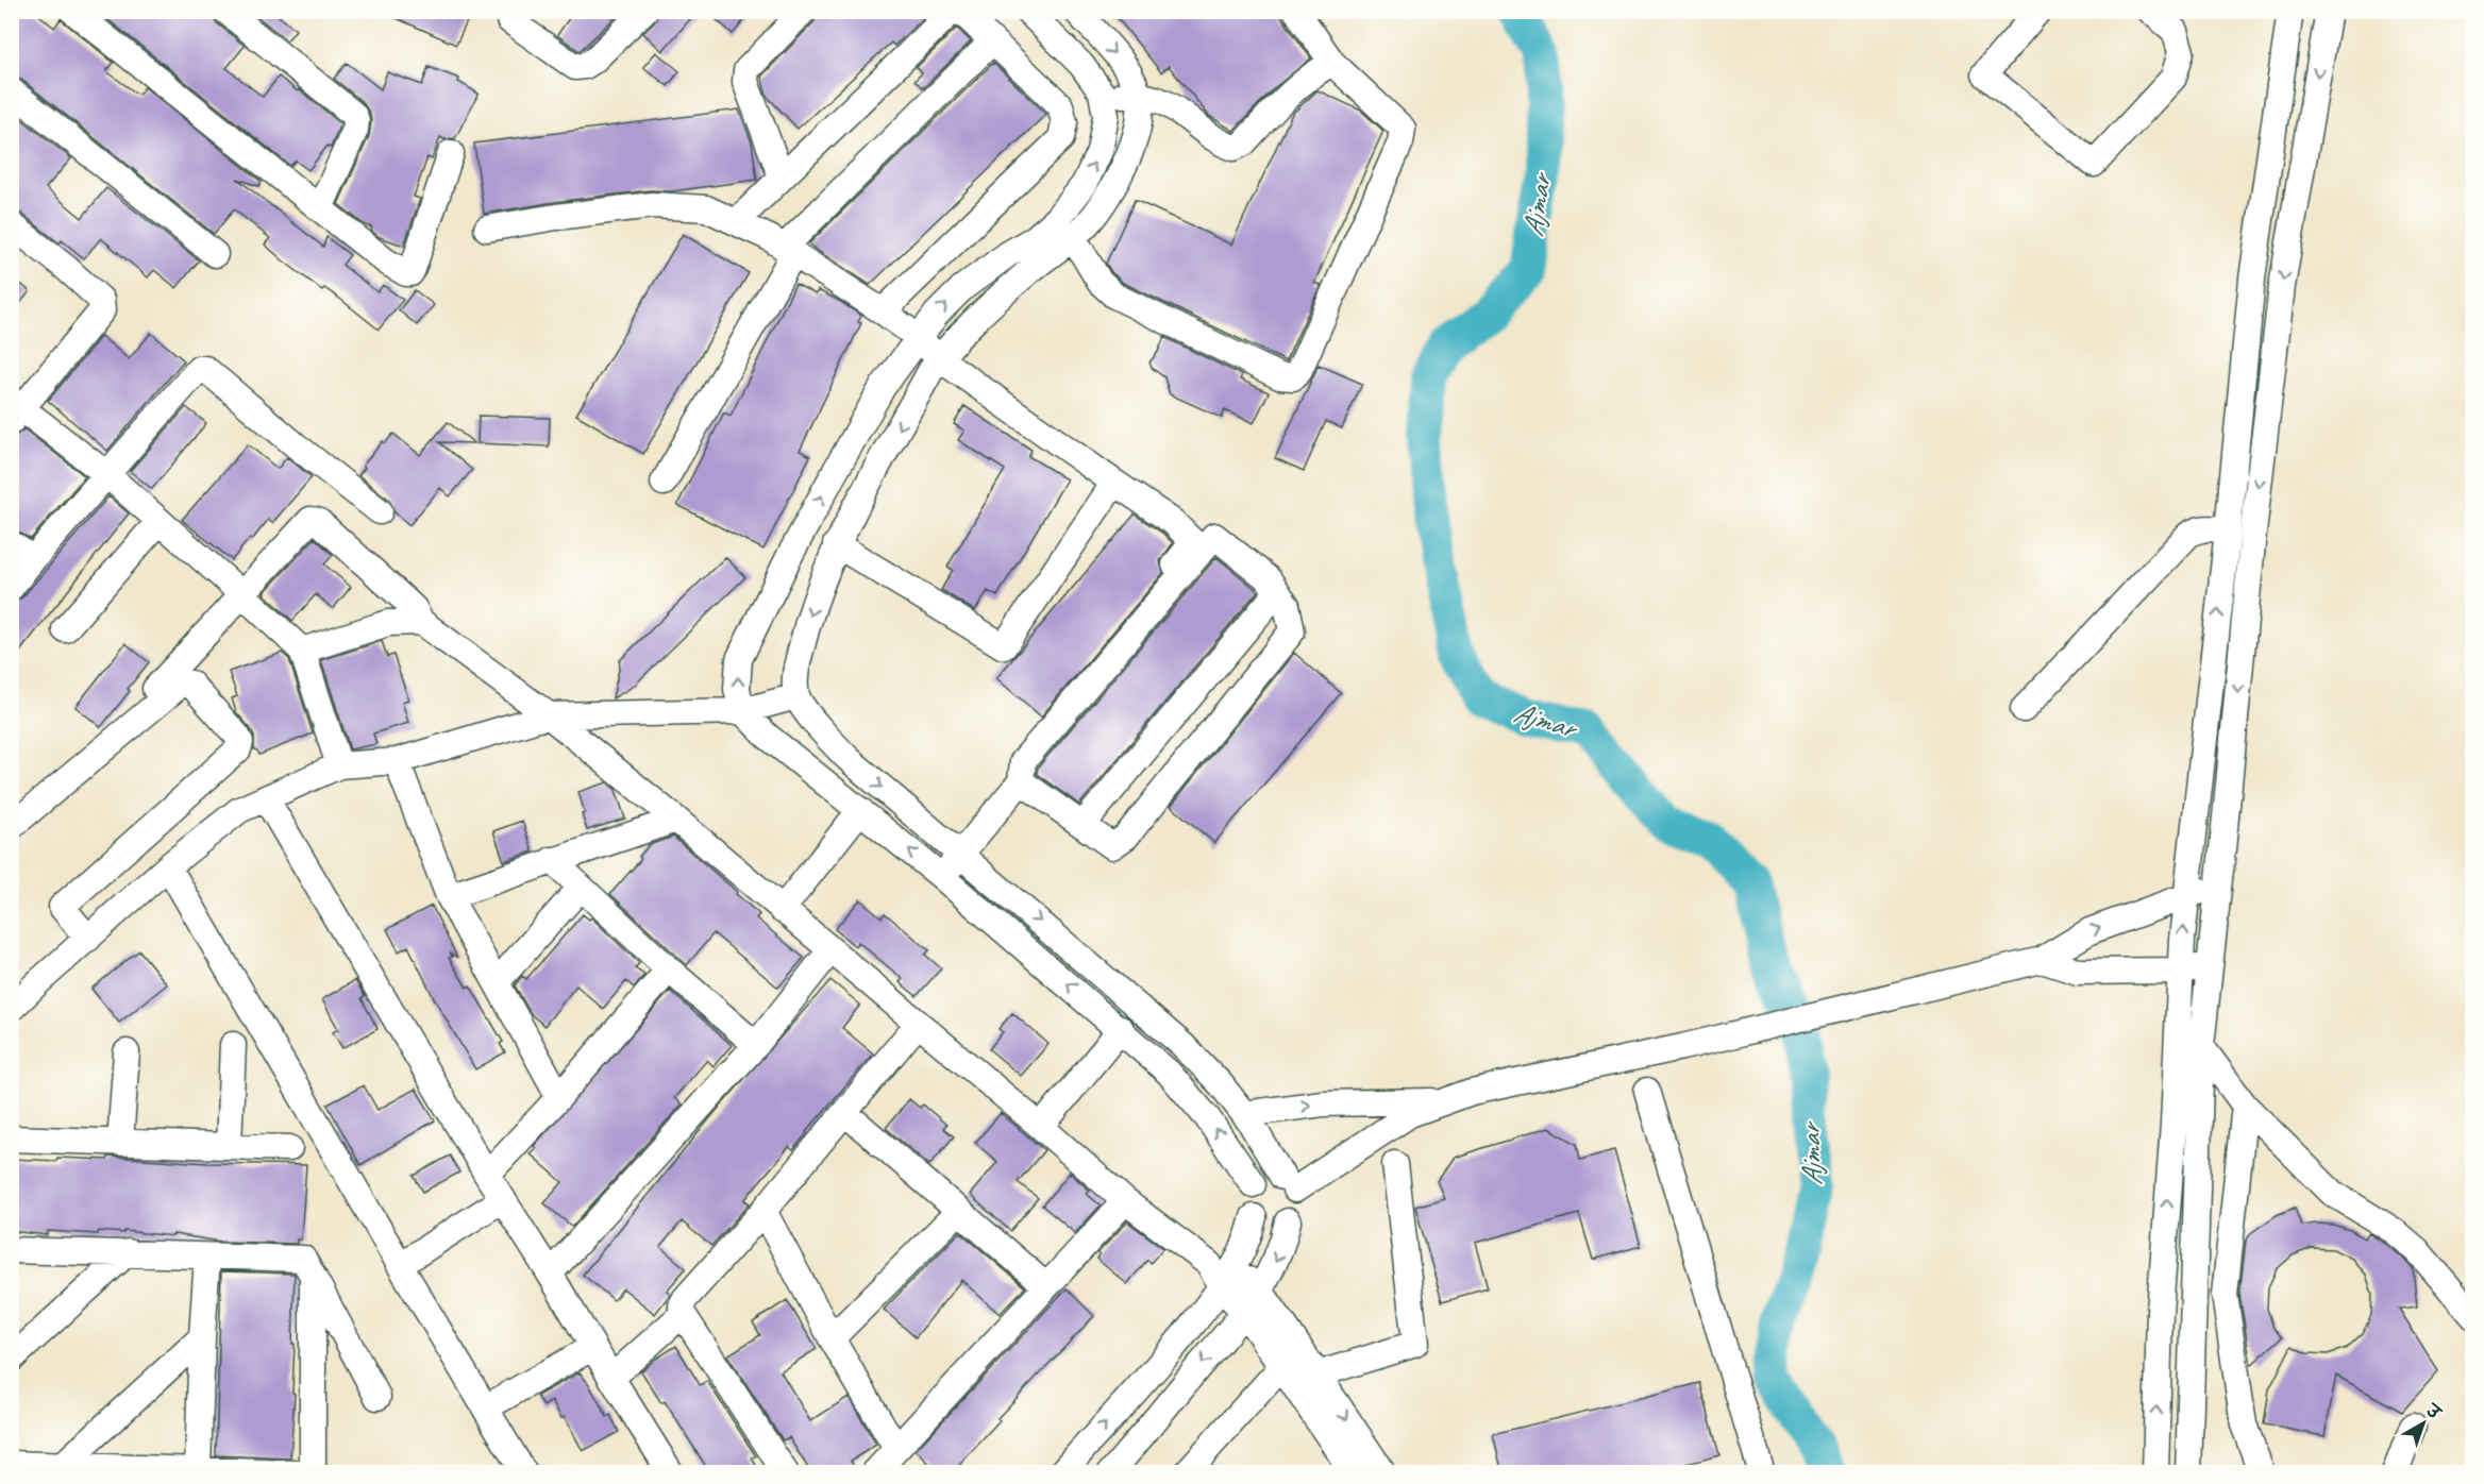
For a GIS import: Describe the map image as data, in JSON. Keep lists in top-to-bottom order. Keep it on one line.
{"water":["Ajmar"],"north":"top right"}
